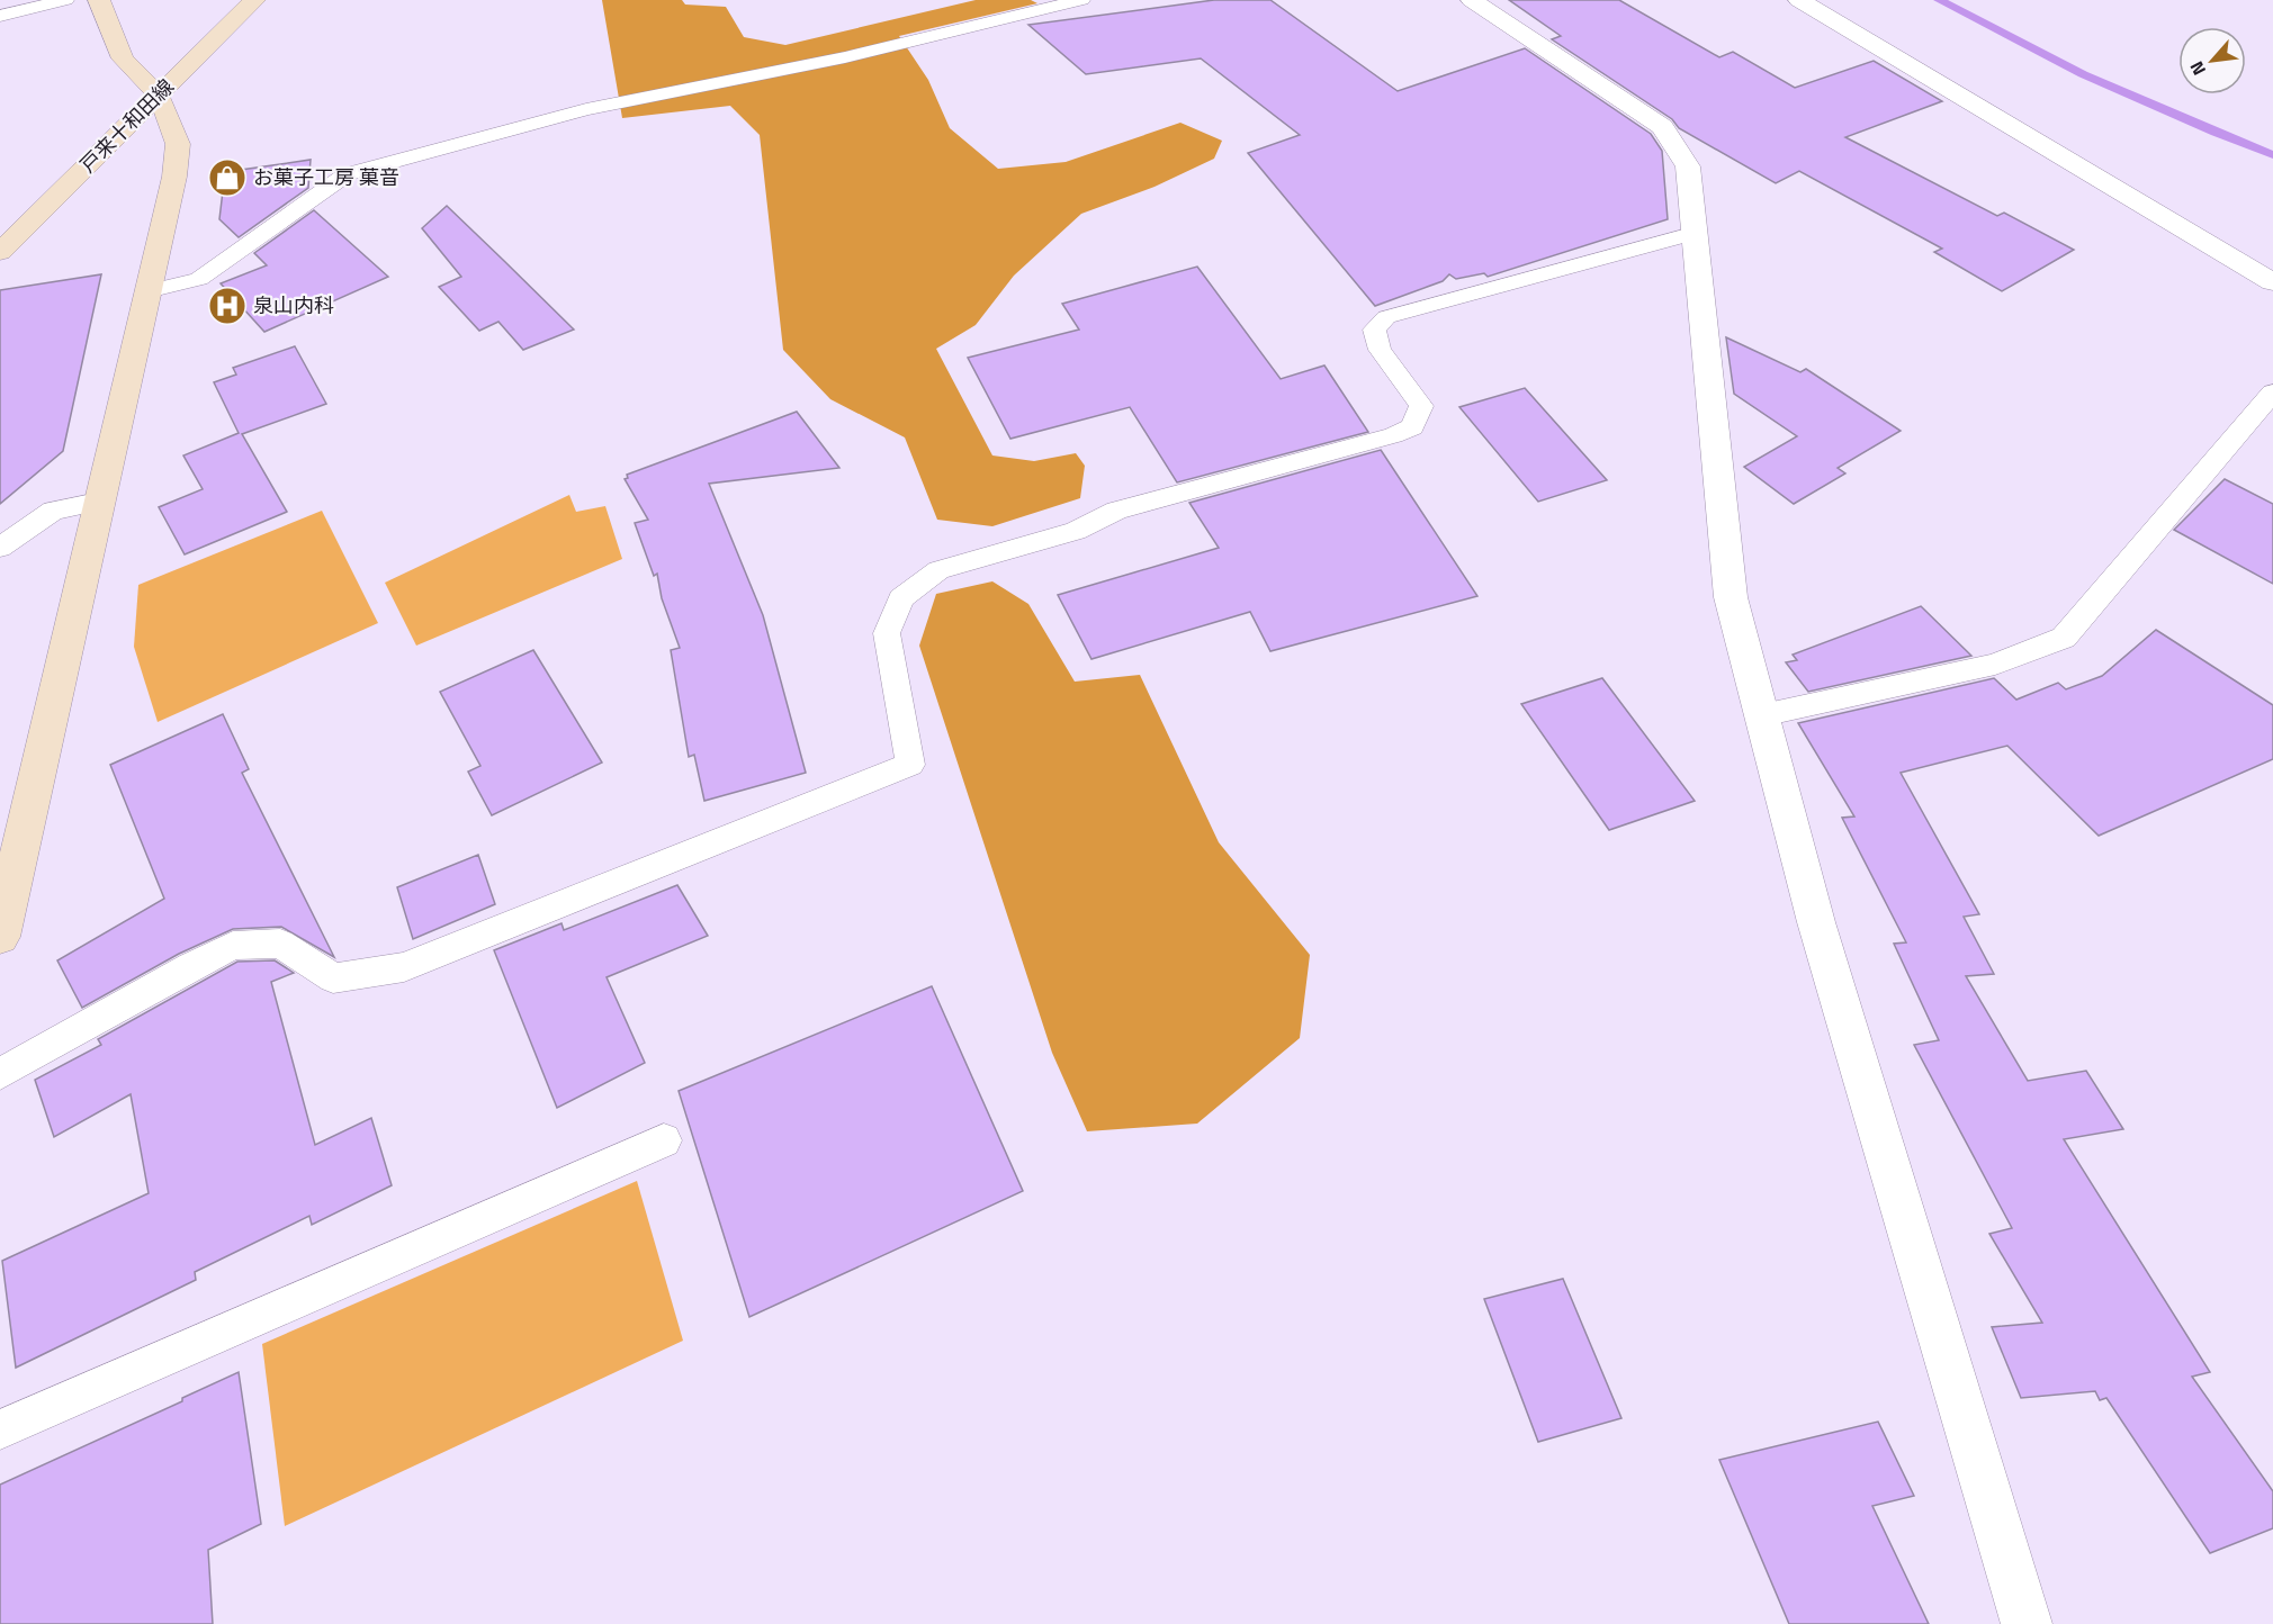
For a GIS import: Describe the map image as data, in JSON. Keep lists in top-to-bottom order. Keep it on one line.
{"streets":{"street":["戸来十和田線"]},"places":{"shop":["お菓子工房 菓音"],"hospital":["泉山内科"]},"north":"bottom left"}
